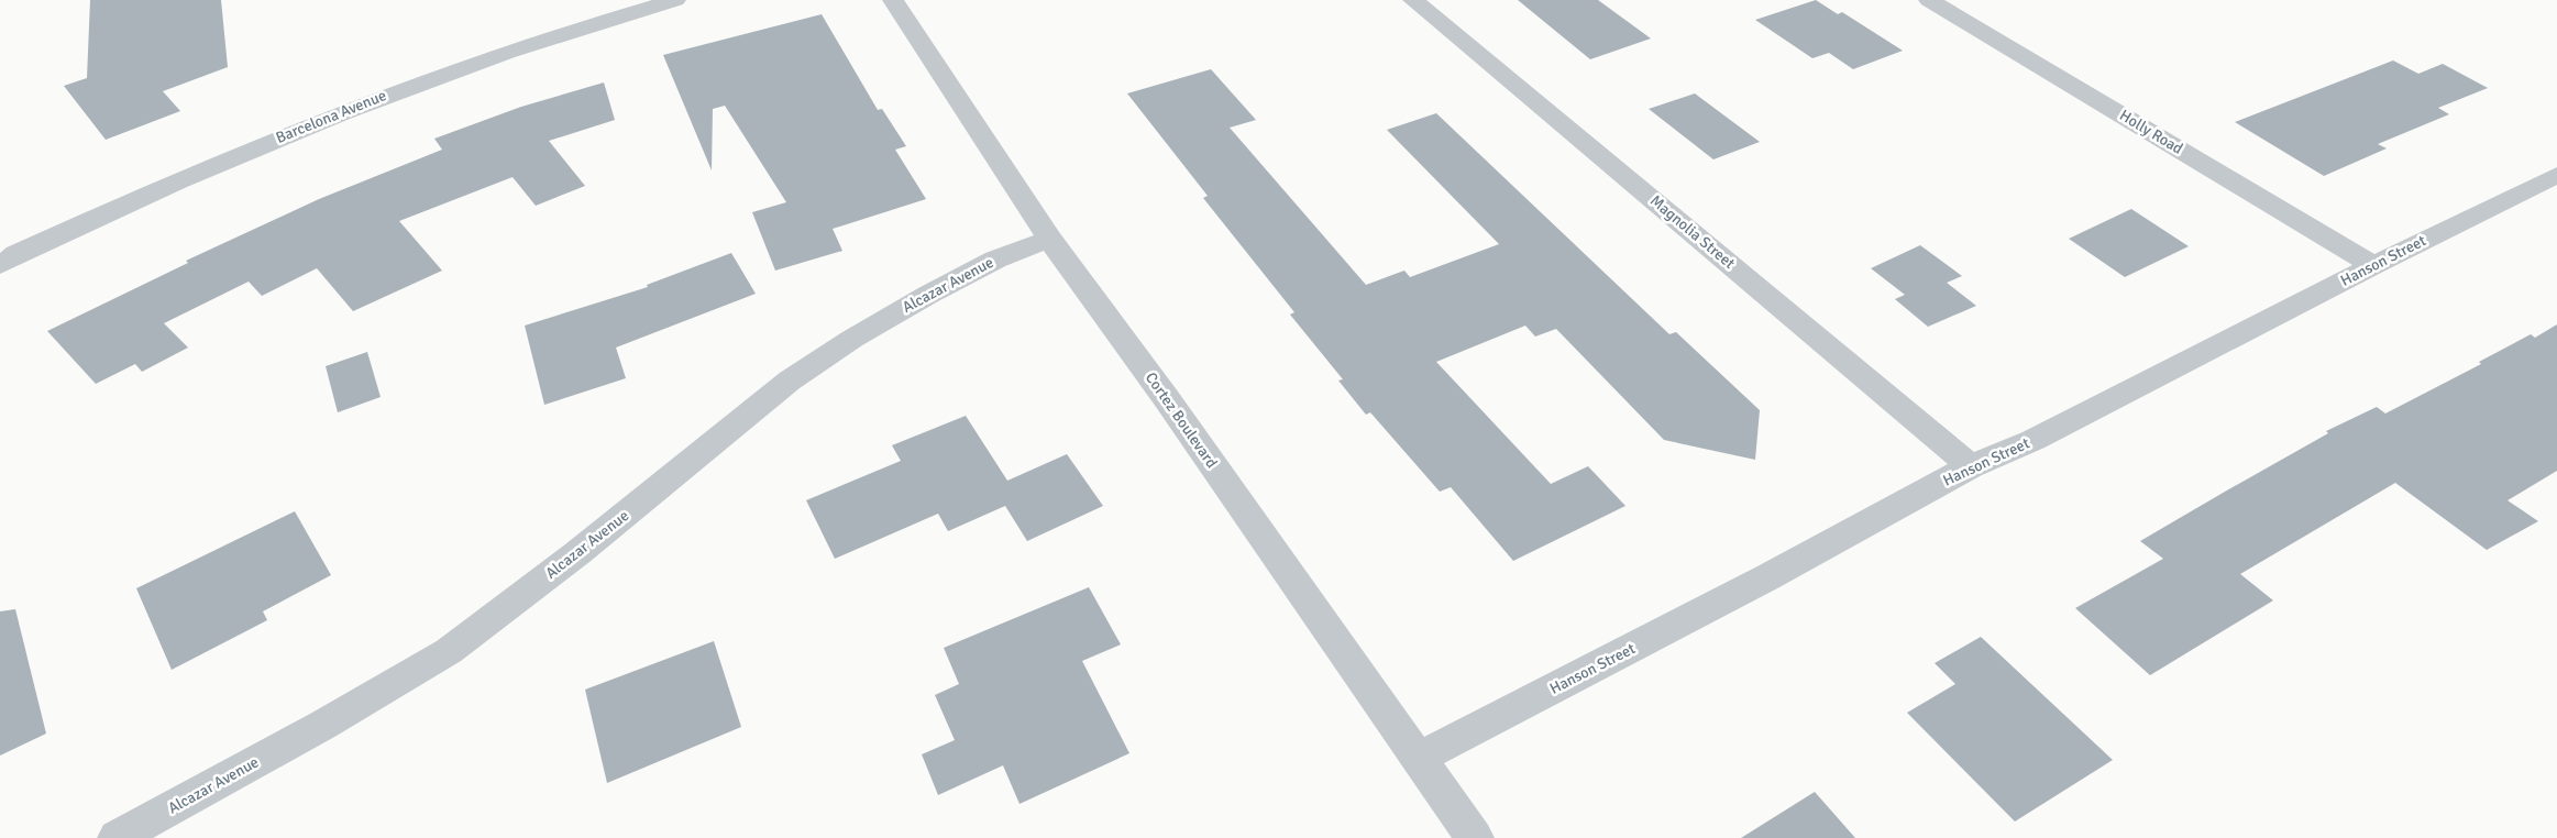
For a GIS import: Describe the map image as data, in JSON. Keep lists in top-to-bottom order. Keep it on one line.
{"streets":{"street":["Barcelona Avenue","Holly Road","Magnolia Street","Hanson Street","Alcazar Avenue","Cortez Boulevard"]},"crossings":[["Holly Road","Hanson Street"],["Magnolia Street","Hanson Street"],["Hanson Street","Cortez Boulevard"],["Alcazar Avenue","Cortez Boulevard"]]}
